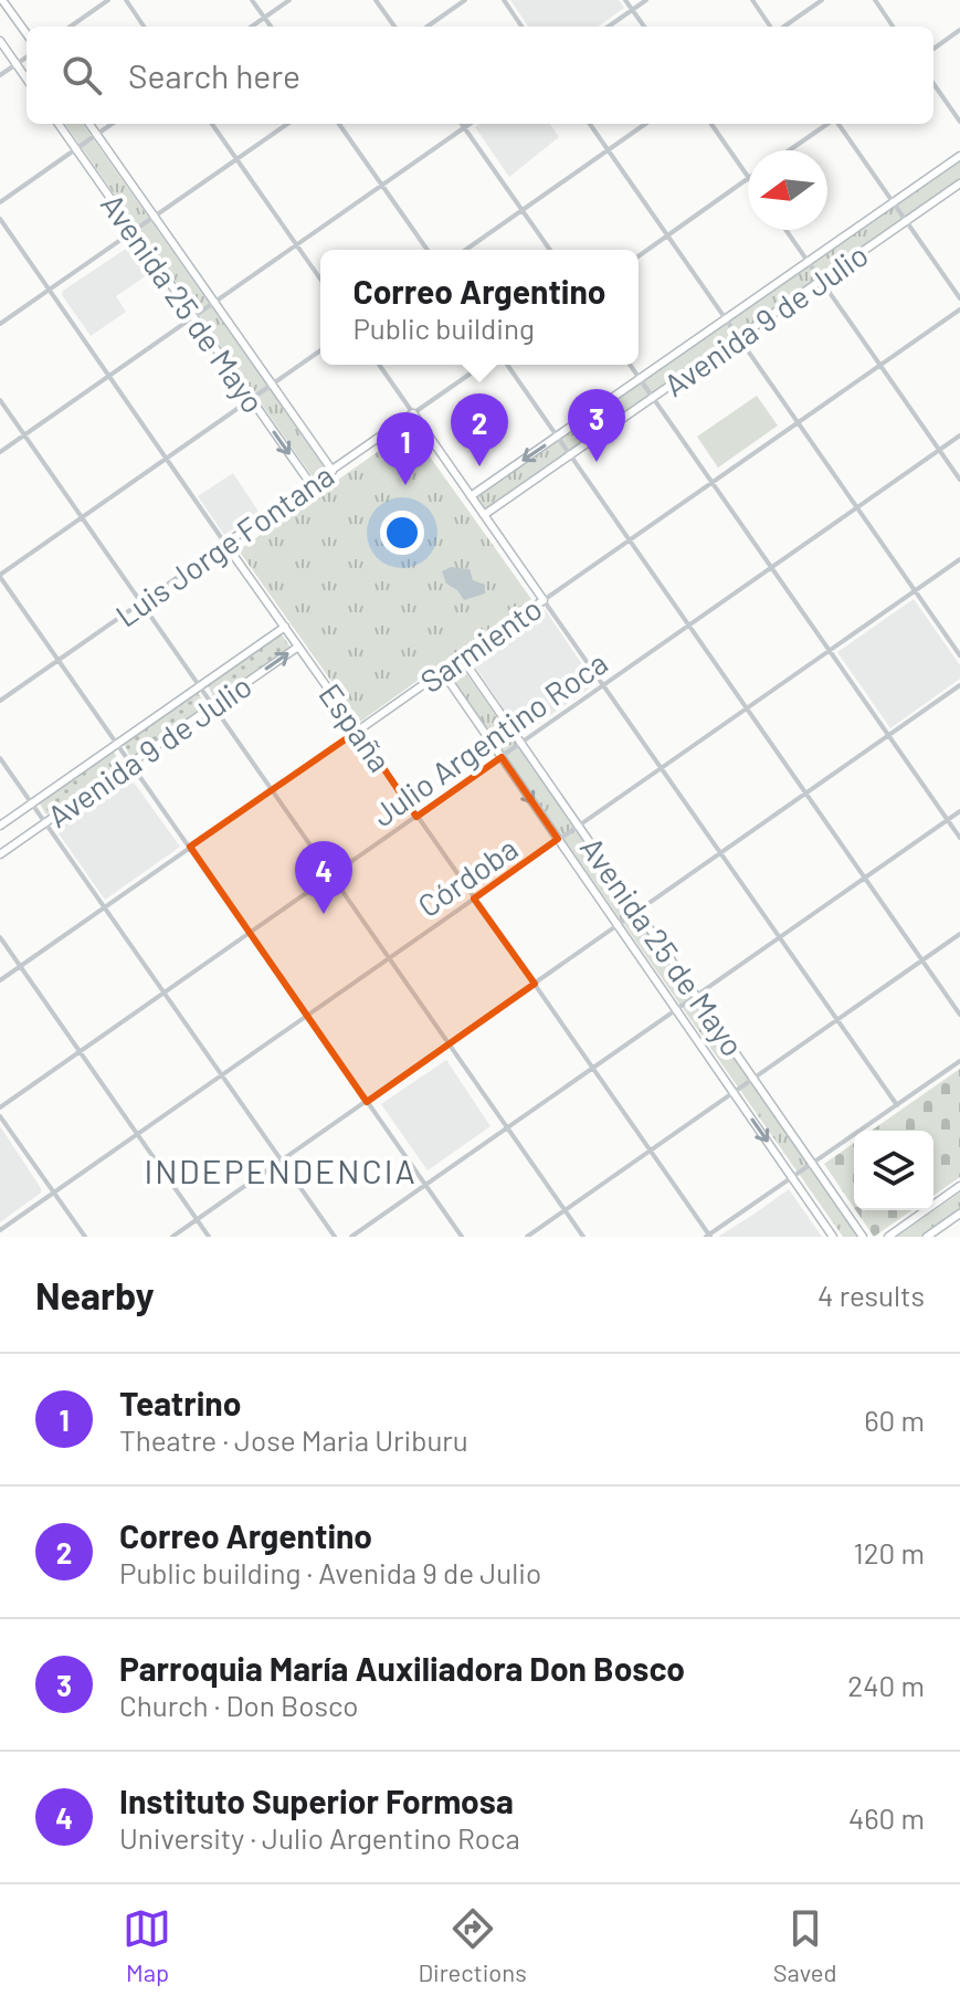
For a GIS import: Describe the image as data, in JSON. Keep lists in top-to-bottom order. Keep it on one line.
{"streets":{"main road":["Avenida 25 de Mayo","Avenida 9 de Julio","Luis Jorge Fontana","Sarmiento","España"],"street":["Julio Argentino Roca","Córdoba"]},"crossings":[["Avenida 25 de Mayo","Luis Jorge Fontana"],["Avenida 25 de Mayo","Sarmiento"],["Avenida 25 de Mayo","Julio Argentino Roca"],["Avenida 25 de Mayo","Córdoba"],["Avenida 9 de Julio","España"],["Luis Jorge Fontana","España"],["Sarmiento","España"],["España","Julio Argentino Roca"],["España","Córdoba"]],"districts":["INDEPENDENCIA"],"north":"left","page":{"search":"Search here","popup":["Correo Argentino","Public building"],"pins":["3","2","1","4"],"heading":["Nearby","4 results"],"list":[{"mark":"1","name":"Teatrino","note":"Theatre · Jose Maria Uriburu","value":"60 m"},{"mark":"2","name":"Correo Argentino","note":"Public building · Avenida 9 de Julio","value":"120 m"},{"mark":"3","name":"Parroquia María Auxiliadora Don Bosco","note":"Church · Don Bosco","value":"240 m"},{"mark":"4","name":"Instituto Superior Formosa","note":"University · Julio Argentino Roca","value":"460 m"}],"nav":["Map","Directions","Saved"]}}
